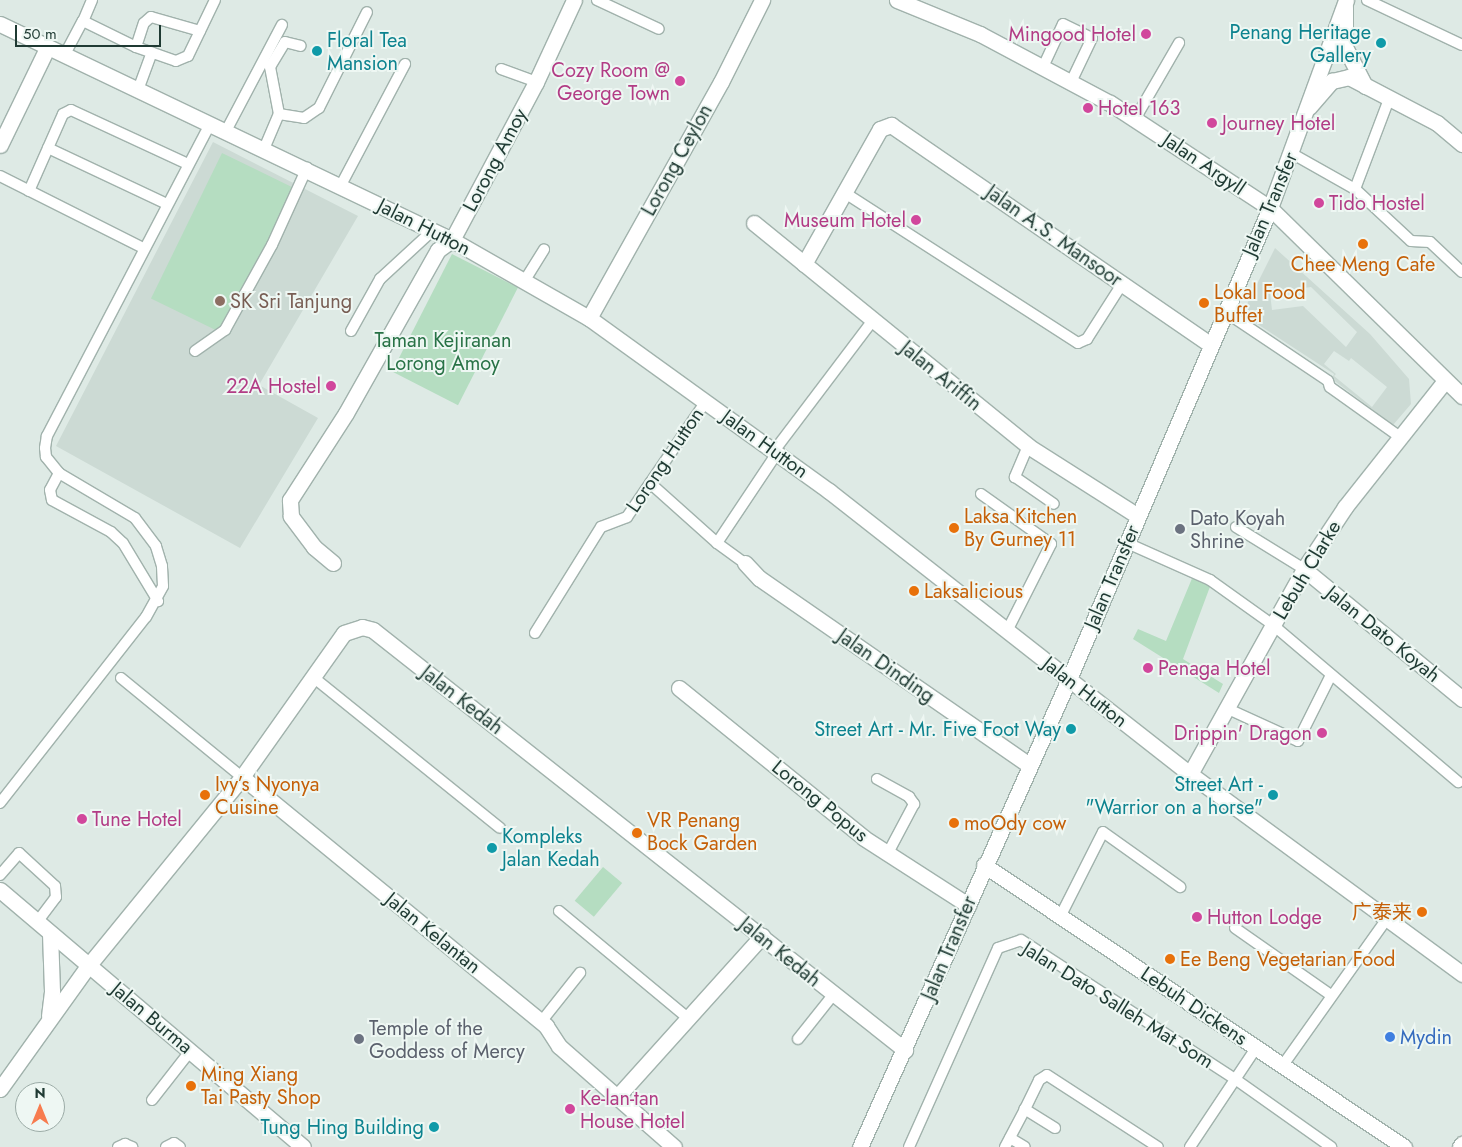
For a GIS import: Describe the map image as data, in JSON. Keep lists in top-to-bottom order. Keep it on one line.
{"streets":{"street":["Lorong Amoy","Lorong Ceylon","Jalan Argyll","Jalan Transfer","Jalan Hutton","Jalan A.S. Mansoor","Jalan Ariffin","Lebuh Clarke","Jalan Dato Koyah","Jalan Dinding","Jalan Kedah","Lorong Popus","Jalan Kelantan","Lebuh Dickens","Jalan Burma"],"lane":["Lorong Hutton","Jalan Dato Salleh Mat Som"]},"crossings":[["Lorong Amoy","Jalan Hutton"],["Lorong Ceylon","Jalan Hutton"],["Jalan Argyll","Jalan Transfer"],["Jalan Argyll","Lebuh Clarke"],["Jalan Transfer","Jalan Hutton"],["Jalan Transfer","Jalan A.S. Mansoor"],["Jalan Transfer","Jalan Ariffin"],["Jalan Transfer","Jalan Dinding"],["Jalan Transfer","Jalan Kedah"],["Jalan Transfer","Lorong Popus"],["Jalan Transfer","Lebuh Dickens"],["Jalan Hutton","Lorong Hutton"],["Jalan Hutton","Lebuh Clarke"],["Jalan A.S. Mansoor","Jalan Ariffin"],["Lebuh Clarke","Jalan Dato Koyah"],["Jalan Kedah","Jalan Kelantan"],["Jalan Kedah","Jalan Burma"]],"parks":["Taman Kejiranan Lorong Amoy"],"places":["Mingood Hotel","Penang Heritage Gallery","Floral Tea Mansion","Cozy Room @ George Town","Hotel 163","Journey Hotel","Tido Hostel","Museum Hotel","Chee Meng Cafe","SK Sri Tanjung","Lokal Food Buffet","22A Hostel","Laksa Kitchen By Gurney 11","Dato Koyah Shrine","Laksalicious","Penaga Hotel","Street Art - Mr. Five Foot Way","Drippin' Dragon","Ivy’s Nyonya Cuisine","Street Art - \"Warrior on a horse\"","Tune Hotel","moOdy cow","VR Penang Bock Garden","Kompleks Jalan Kedah","广泰来","Hutton Lodge","Ee Beng Vegetarian Food","Mydin","Temple of the Goddess of Mercy","Ming Xiang Tai Pasty Shop","Ke-lan-tan House Hotel","Tung Hing Building"],"scale_bar":"50 m","north":"top"}
